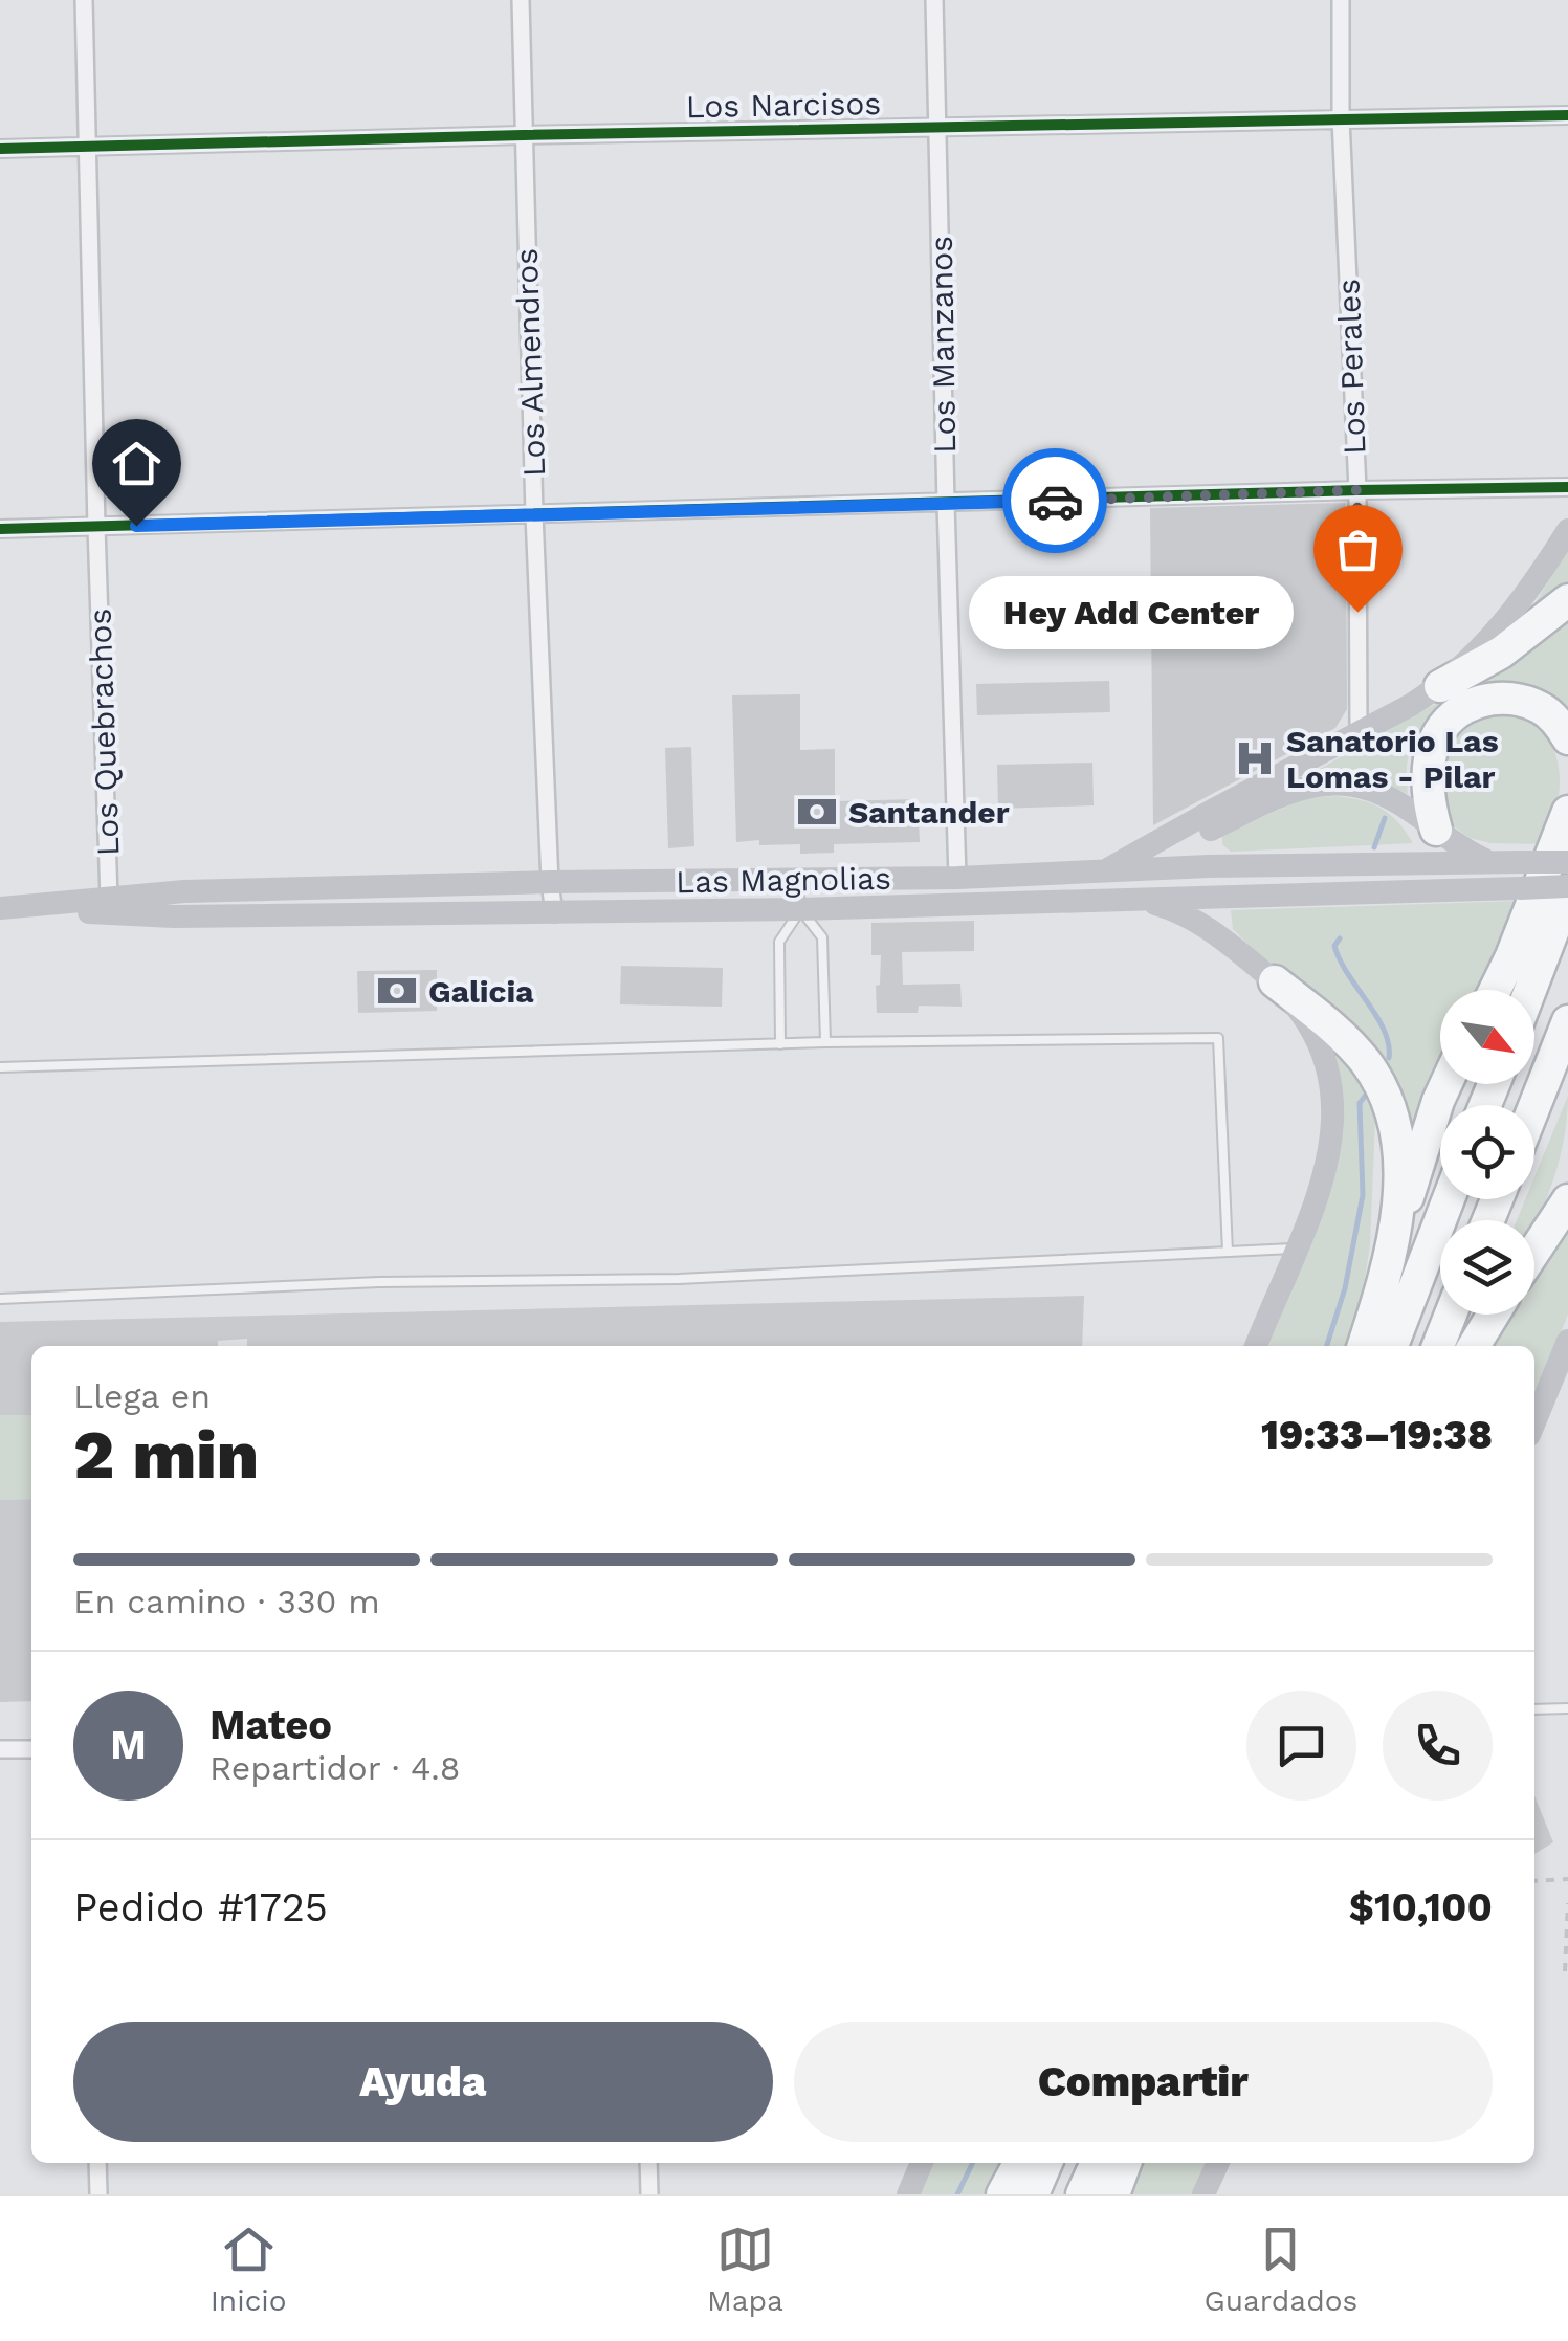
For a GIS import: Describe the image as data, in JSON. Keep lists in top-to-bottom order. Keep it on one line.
{"streets":{"main road":["Las Magnolias"],"street":["Los Narcisos","Los Manzanos","Los Almendros","Los Perales","Los Quebrachos"]},"crossings":[["Los Narcisos","Los Manzanos"],["Los Narcisos","Los Almendros"],["Los Narcisos","Los Perales"],["Los Narcisos","Los Quebrachos"],["Los Manzanos","Las Magnolias"],["Los Almendros","Las Magnolias"],["Los Quebrachos","Las Magnolias"]],"places":{"other":["Hey Add Center"],"hospital":["Sanatorio Las Lomas - Pilar"],"bank":["Santander","Galicia"]},"north":"bottom right","page":{"bubble":"Hey Add Center","heading":["2 min","Llega en","19:33–19:38"],"panel":["Mateo","Repartidor · 4.8","Pedido #1725","$10,100"],"bar":"En camino · 330 m","round":"M","buttons":["Ayuda","Compartir"],"tabs":["Inicio","Mapa","Guardados"]}}
